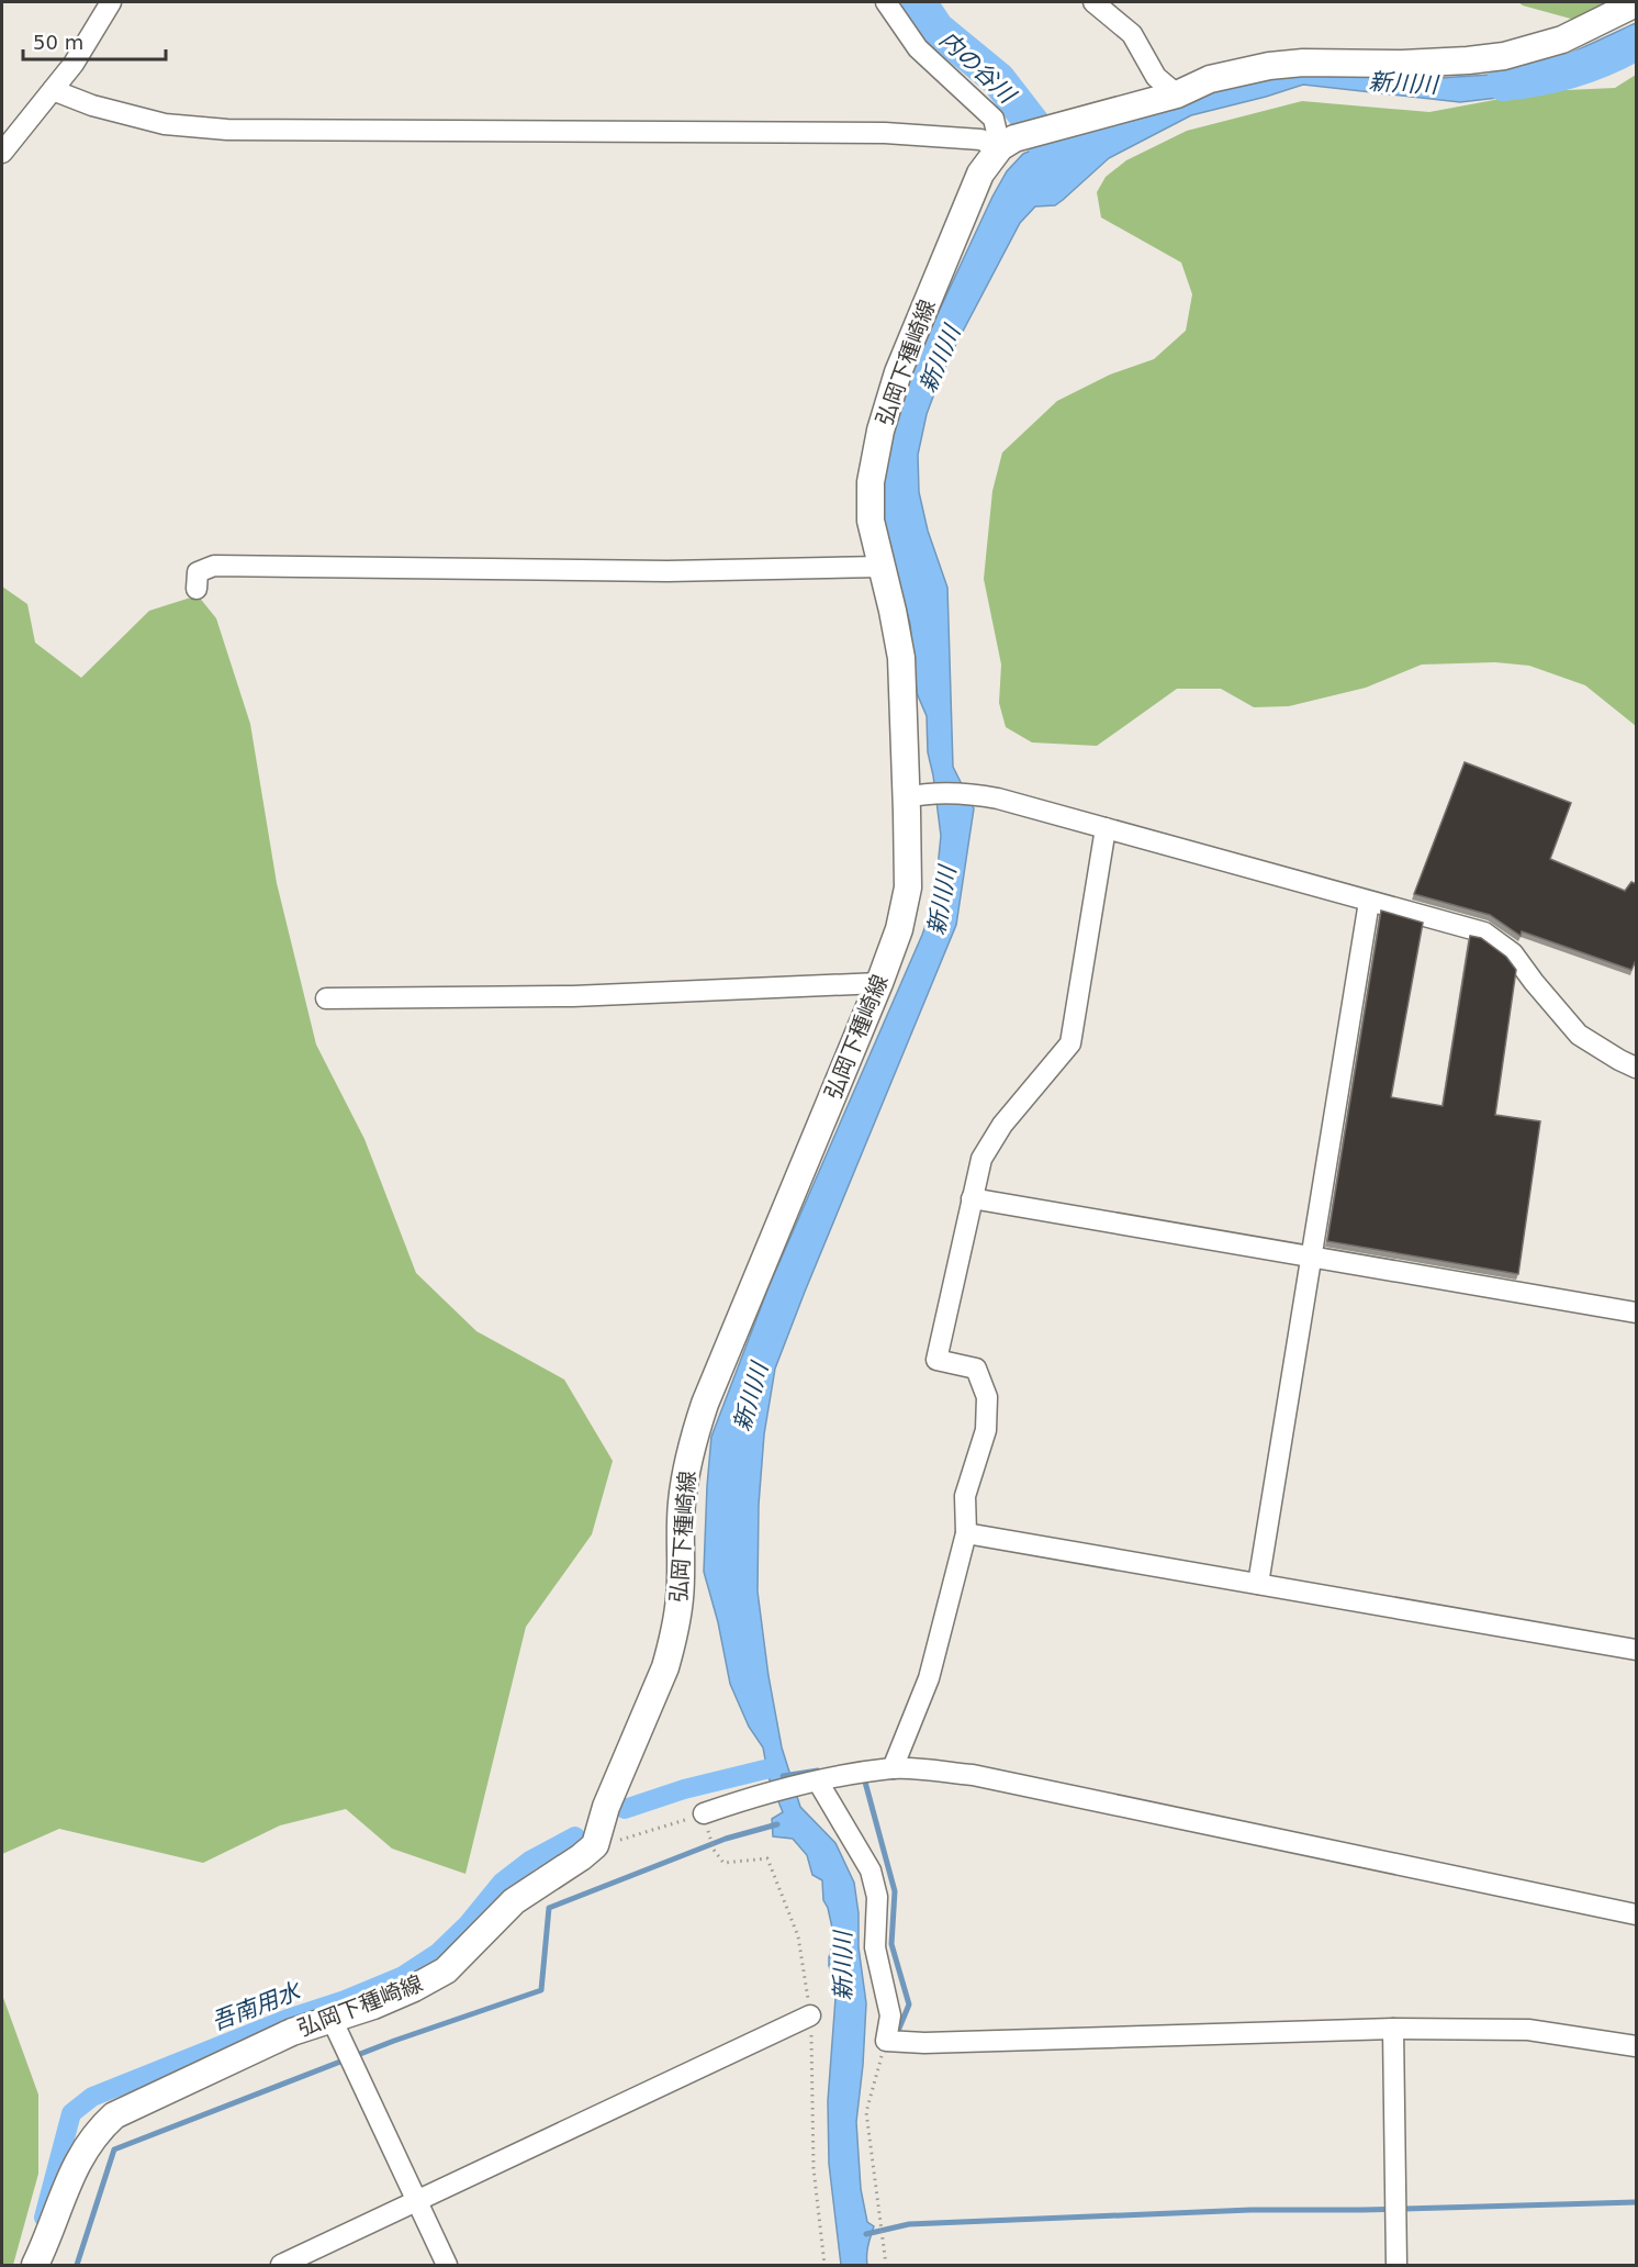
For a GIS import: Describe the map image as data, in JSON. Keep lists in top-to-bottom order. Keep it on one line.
{"streets":{"main road":["弘岡下種崎線"]},"water":["内の谷川","新川川","吾南用水"],"scale_bar":"50 m"}
